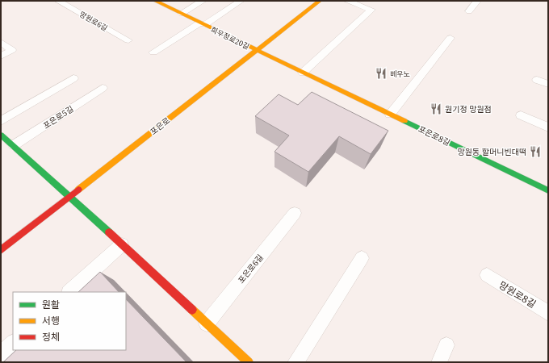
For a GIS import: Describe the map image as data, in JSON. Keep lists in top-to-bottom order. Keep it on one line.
{"streets":{"street":["희우정로20길","포은로5길","포은로","포은로8길"],"lane":["망원로6길","포은로6길","망원로8길"]},"crossings":[["희우정로20길","포은로"],["희우정로20길","포은로8길"],["포은로5길","포은로"],["포은로","포은로8길"]],"places":{"restaurant":["베우노","원기정 망원점","망원동 할머니빈대떡"]},"legend":["원활","서행","정체"]}
